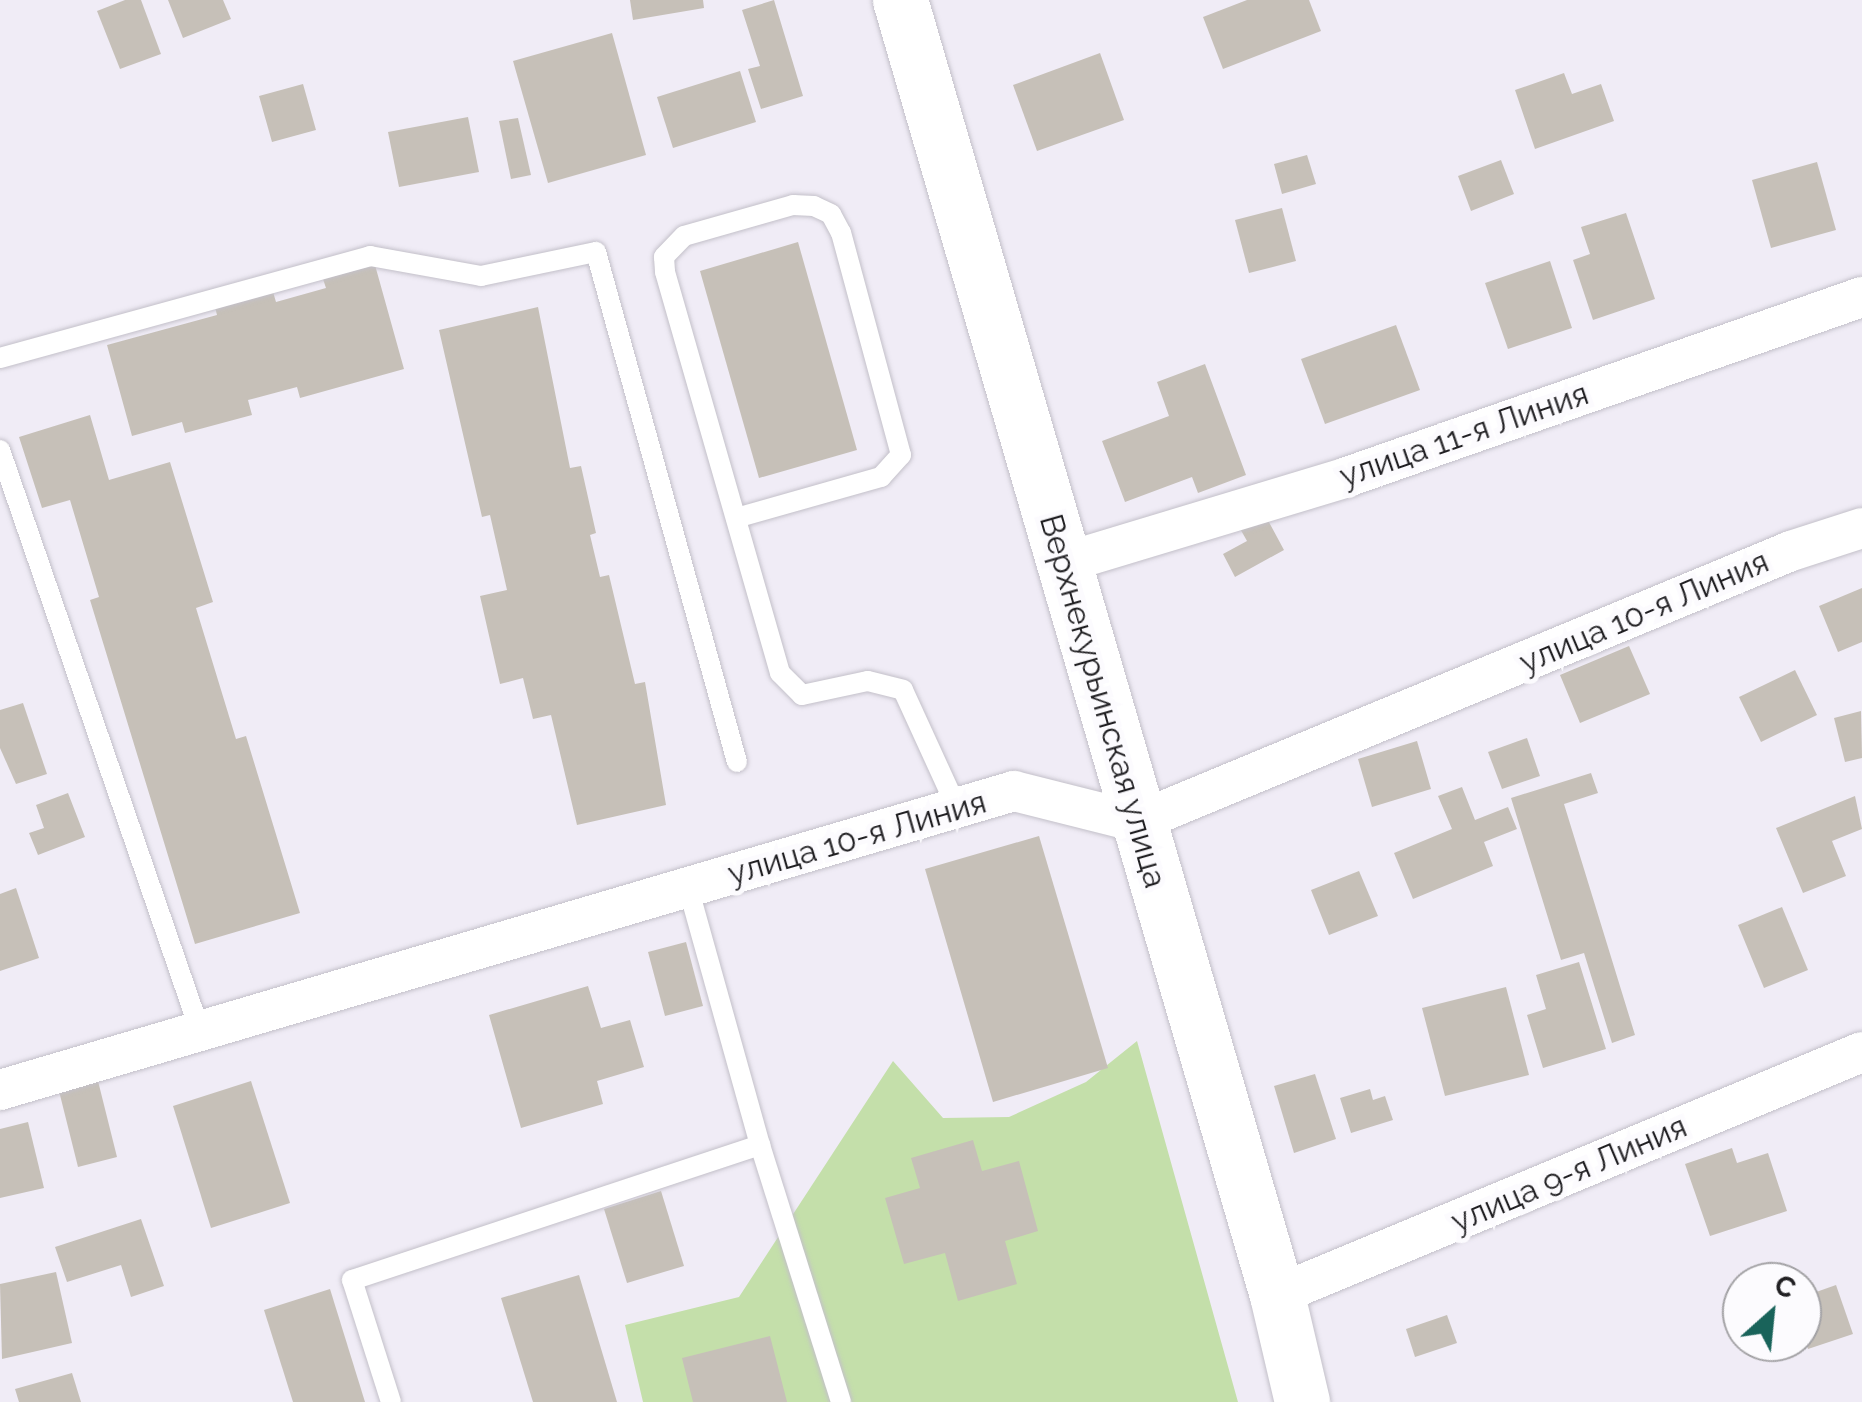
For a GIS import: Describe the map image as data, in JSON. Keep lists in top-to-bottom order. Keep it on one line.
{"streets":{"street":["улица 11-я Линия","улица 10-я Линия","Верхнекурьинская улица","улица 9-я Линия"]},"crossings":[["улица 11-я Линия","Верхнекурьинская улица"],["улица 10-я Линия","Верхнекурьинская улица"],["Верхнекурьинская улица","улица 9-я Линия"]],"north":"top right"}
